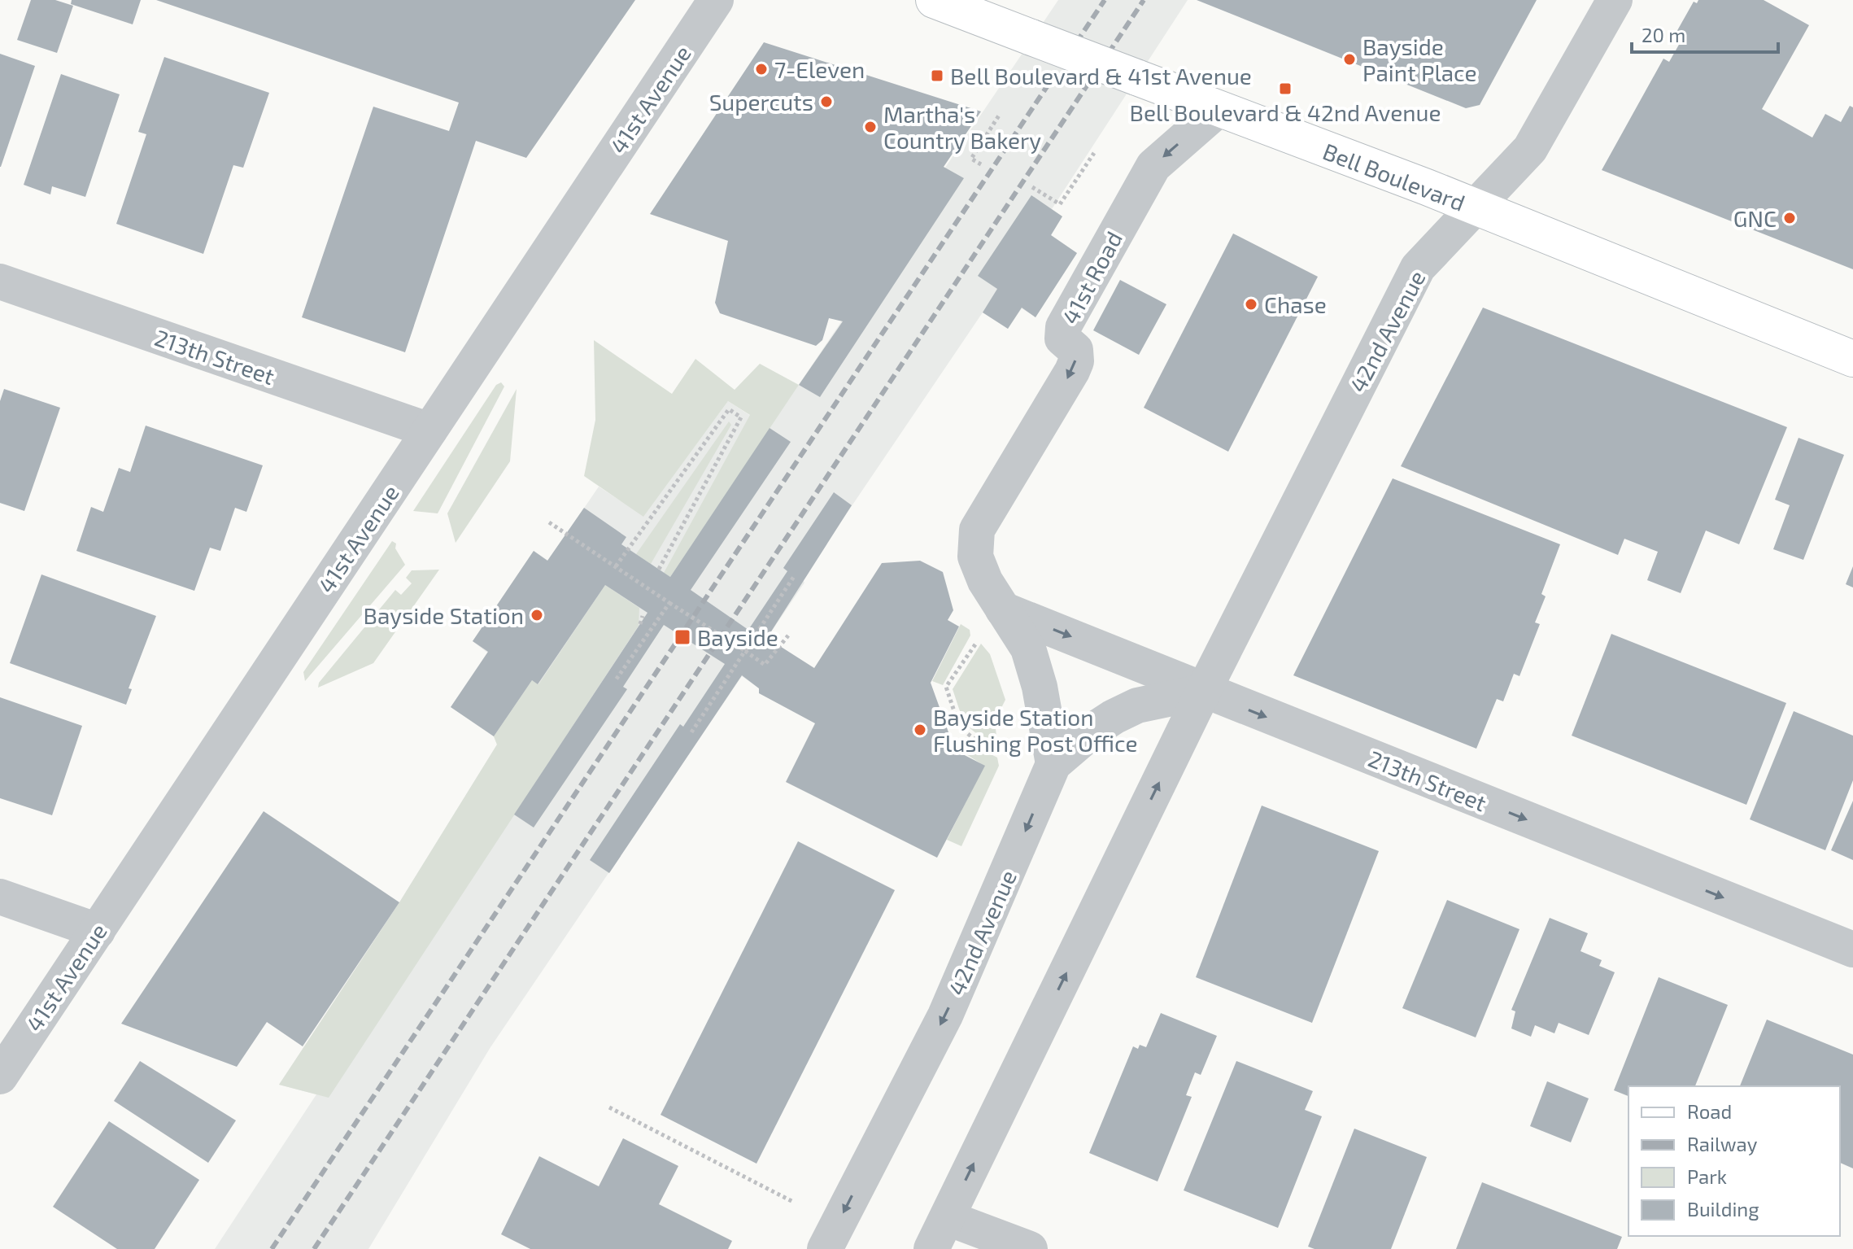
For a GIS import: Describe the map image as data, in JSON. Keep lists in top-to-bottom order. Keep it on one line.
{"streets":{"street":["41st Avenue","Bell Boulevard","41st Road","42nd Avenue","213th Street"]},"crossings":[["41st Avenue","213th Street"],["Bell Boulevard","41st Road"],["Bell Boulevard","42nd Avenue"],["41st Road","213th Street"],["42nd Avenue","213th Street"]],"one_way":["41st Road","213th Street"],"places":{"other":["Bayside Paint Place","7-Eleven","Supercuts","Martha's Country Bakery","GNC","Chase","Bayside Station","Bayside Station Flushing Post Office"],"transit":["Bell Boulevard & 41st Avenue","Bell Boulevard & 42nd Avenue","Bayside"]},"legend":["Road","Railway","Park","Building"],"scale_bar":"20 m"}
